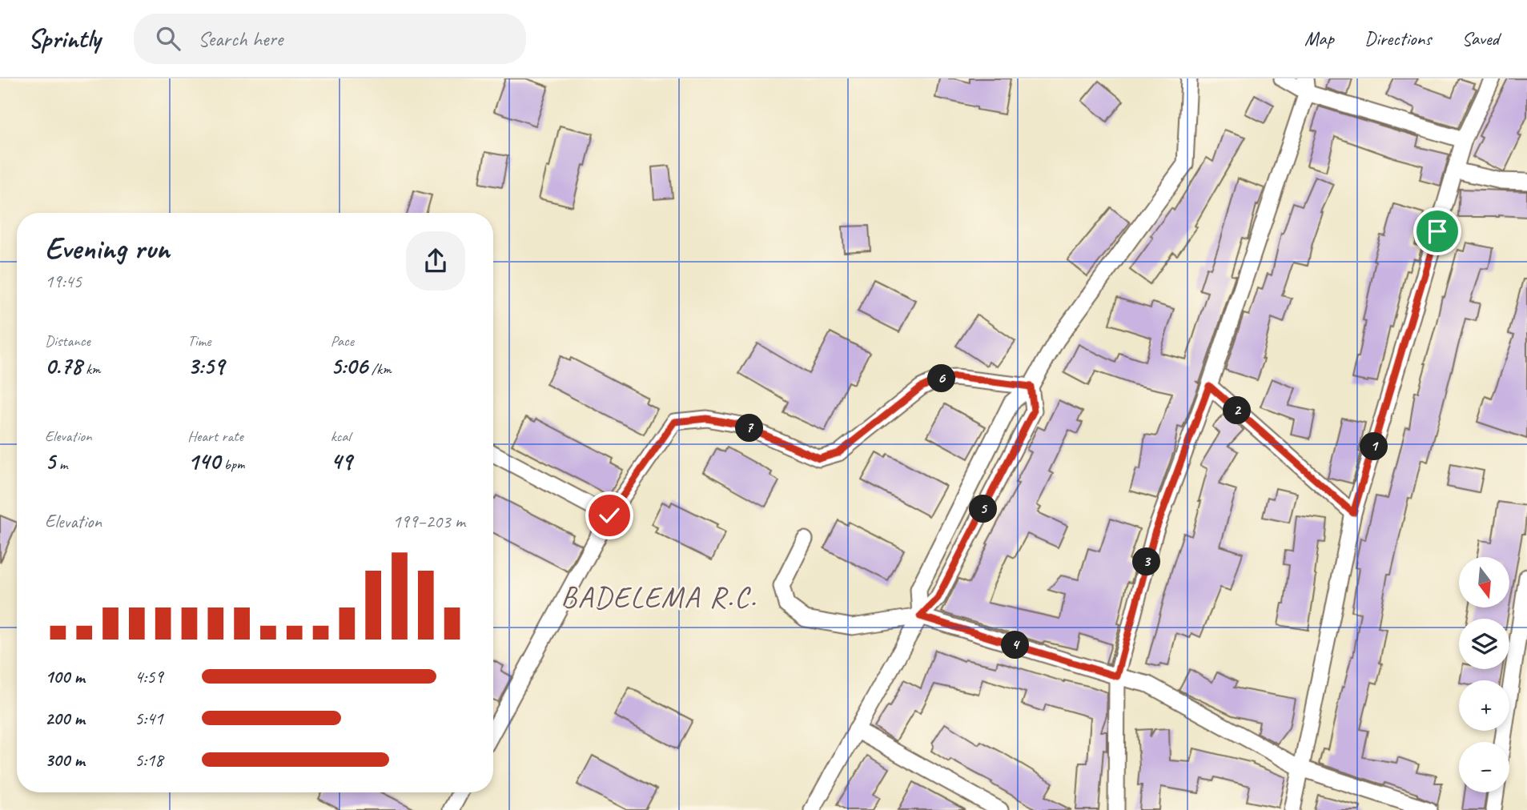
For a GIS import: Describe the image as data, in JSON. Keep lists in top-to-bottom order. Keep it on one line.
{"districts":["BADELEMA R.C."],"north":"bottom","page":{"header":"Sprintly","search":"Search here","nav":["Map","Directions","Saved"],"heading":["Evening run","19:45"],"stats":[["Distance","0.78 km"],["Time","3:59"],["Pace","5:06 /km"],["Elevation","5 m"],["Heart rate","140 bpm"],["kcal","49"]],"pins":["6","2","7","1","5","3","4"],"chart":["Elevation","199–203 m"],"map_buttons":["+","−"],"list":[{"name":"100 m","note":"4:59"},{"name":"200 m","note":"5:41"},{"name":"300 m","note":"5:18"}]}}
